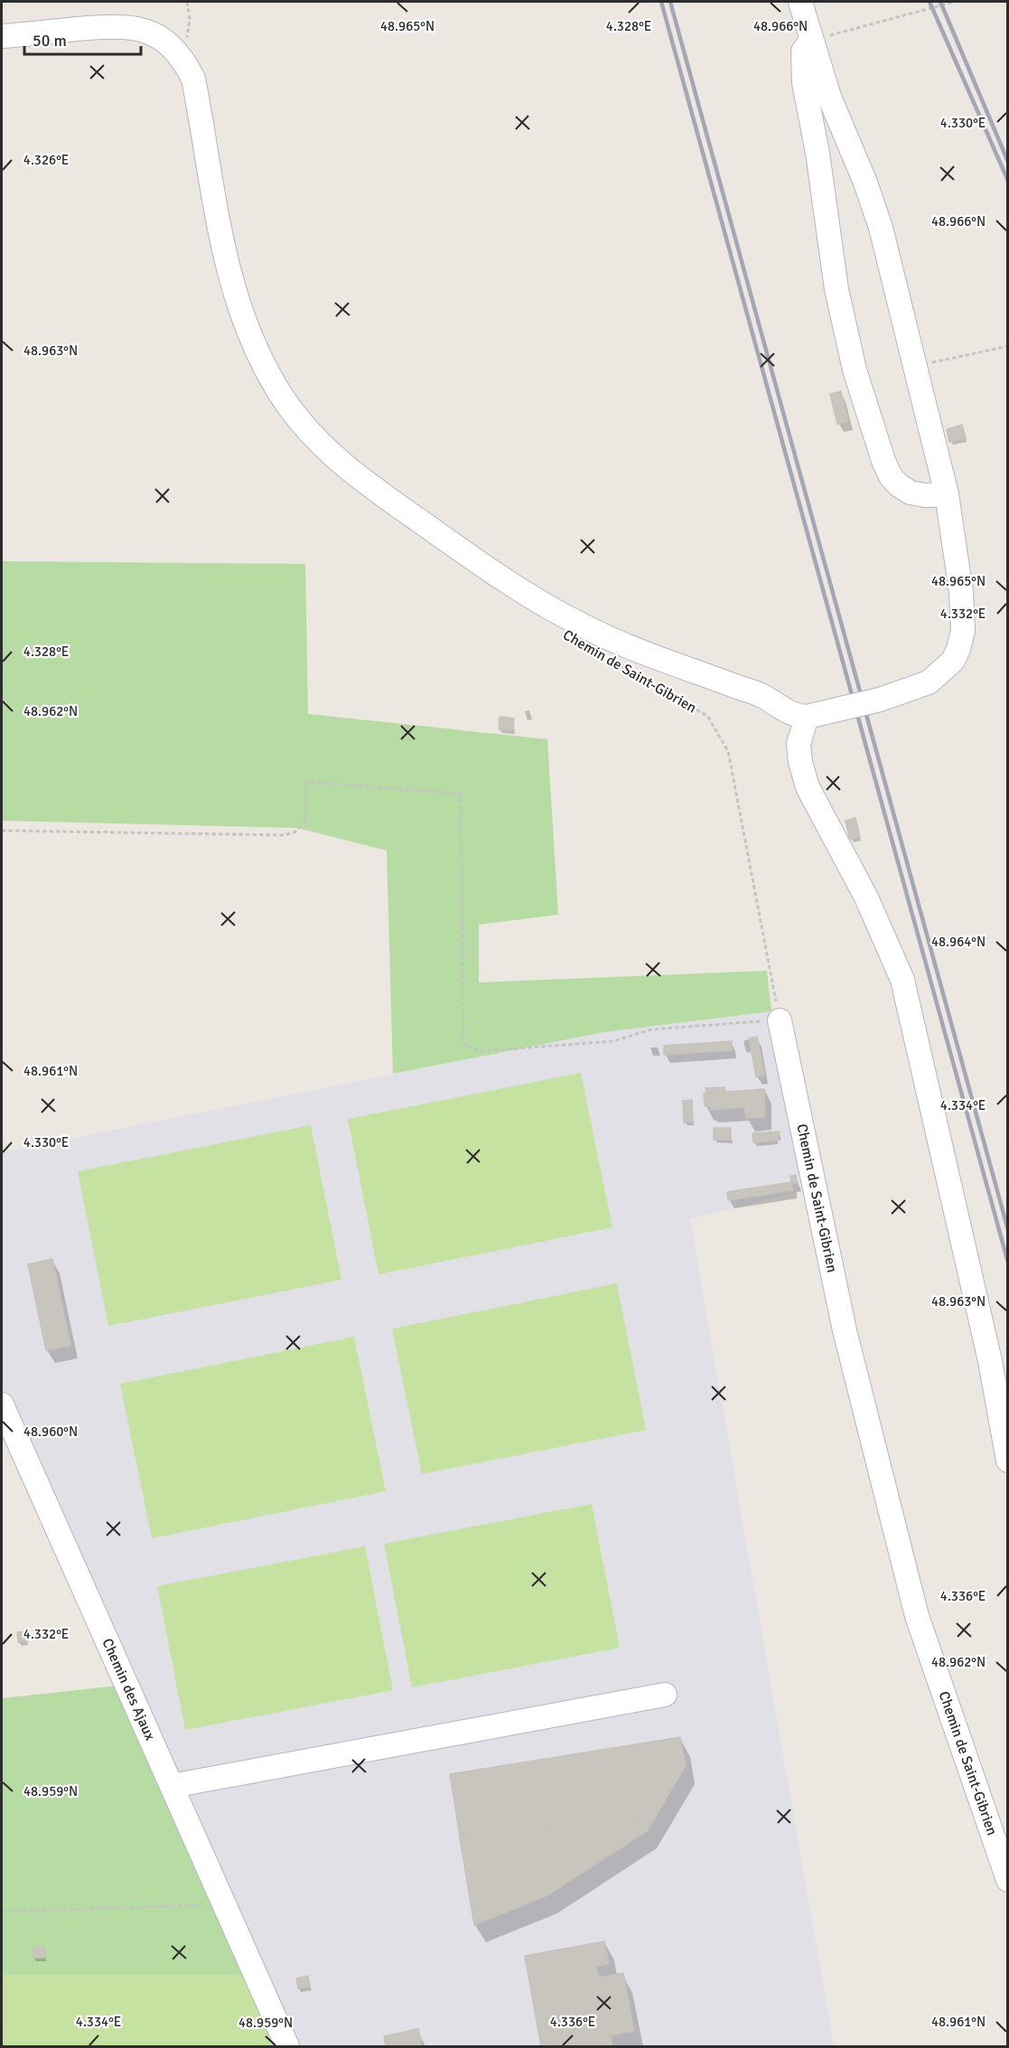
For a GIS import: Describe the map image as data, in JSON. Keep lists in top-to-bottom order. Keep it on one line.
{"streets":{"street":["Chemin de Saint-Gibrien","Chemin des Ajaux"]},"scale_bar":"50 m","coordinates":["48.965°N","48.966°N","4.328°E","4.330°E","4.326°E","48.963°N","4.332°E","48.962°N","48.964°N","48.961°N","4.334°E","48.960°N","4.336°E","48.959°N"]}
